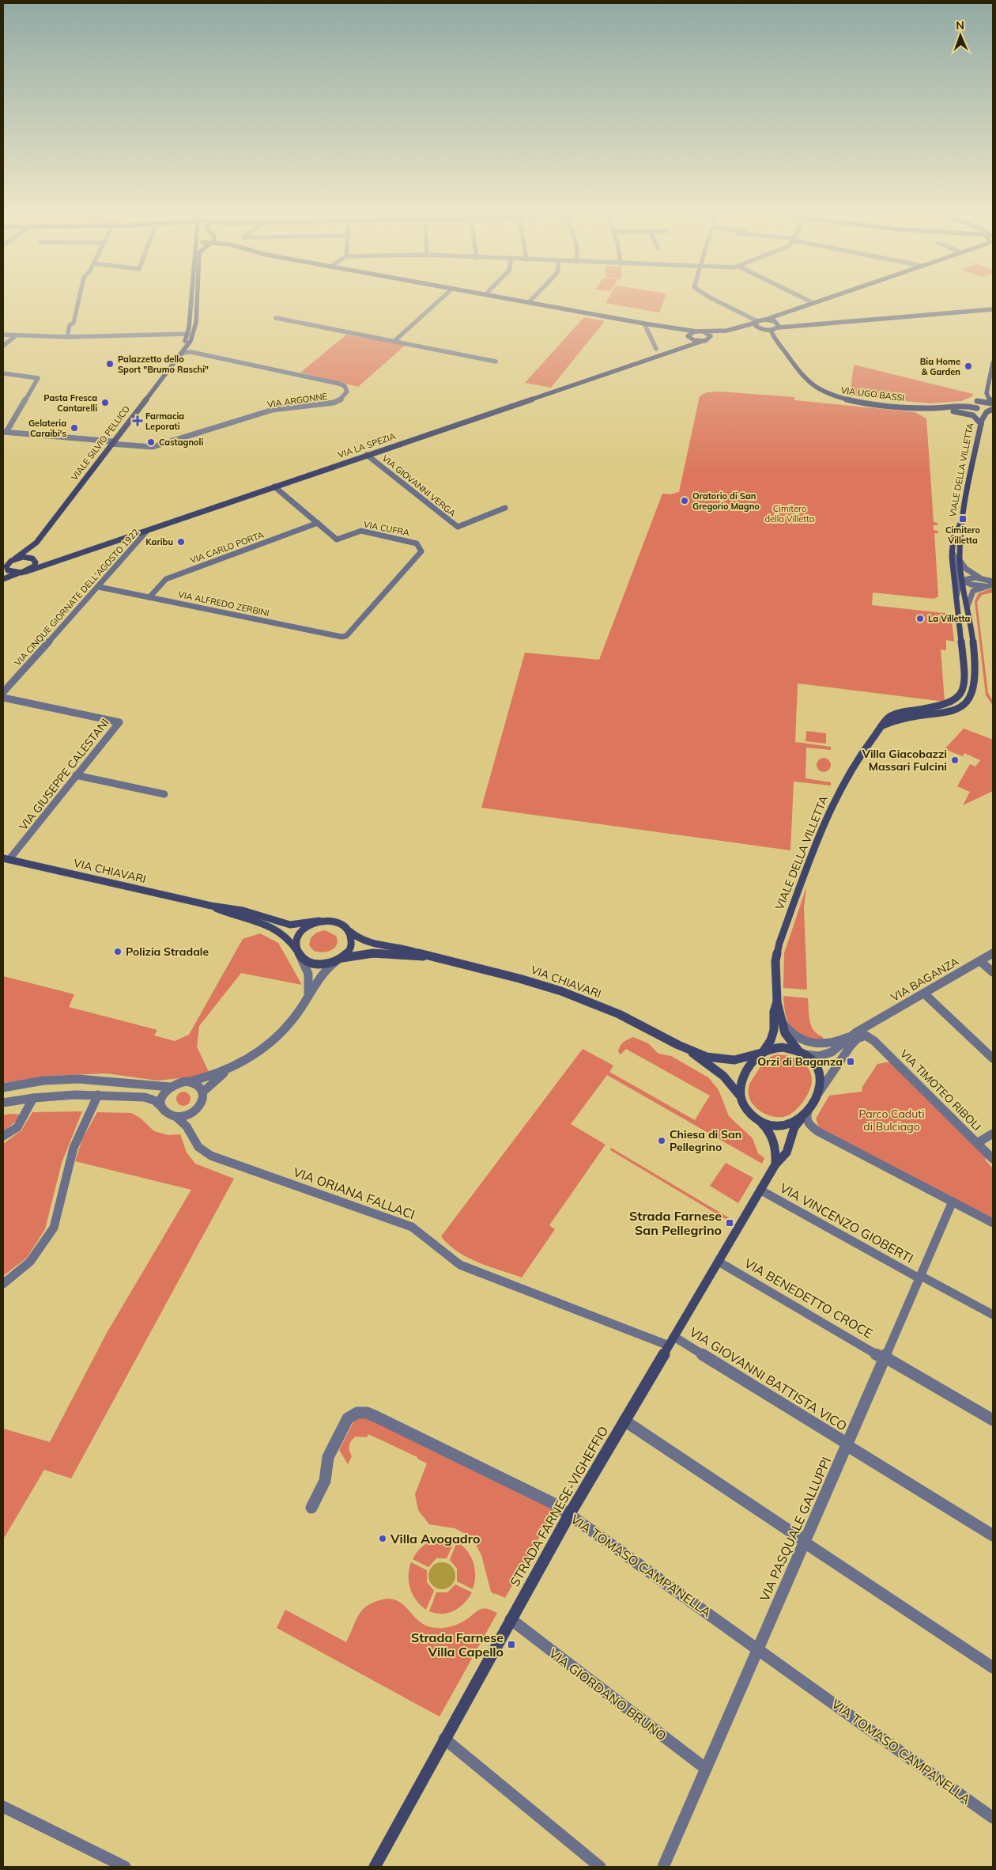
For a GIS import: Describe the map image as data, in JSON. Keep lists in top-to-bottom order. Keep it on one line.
{"streets":{"street":["VIA UGO BASSI","VIA ARGONNE","VIALE SILVIO PELLICO","VIA LA SPEZIA","VIALE DELLA VILLETTA","VIA GIOVANNI VERGA","VIA CUFRA","VIA CARLO PORTA","VIA CINQUE GIORNATE DELL'AGOSTO 1922","VIA ALFREDO ZERBINI","VIA GIUSEPPE CALESTANI","VIA CHIAVARI","VIA BAGANZA","VIA TIMOTEO RIBOLI","VIA ORIANA FALLACI","VIA VINCENZO GIOBERTI","VIA BENEDETTO CROCE","VIA GIOVANNI BATTISTA VICO","STRADA FARNESE-VIGHEFFIO","VIA PASQUALE GALLUPPI","VIA TOMASO CAMPANELLA","VIA GIORDANO BRUNO"]},"crossings":[["VIA UGO BASSI","VIA LA SPEZIA"],["VIA UGO BASSI","VIALE DELLA VILLETTA"],["VIA ARGONNE","VIALE SILVIO PELLICO"],["VIALE SILVIO PELLICO","VIA LA SPEZIA"],["VIA LA SPEZIA","VIA GIOVANNI VERGA"],["VIA LA SPEZIA","VIA CUFRA"],["VIA LA SPEZIA","VIA CINQUE GIORNATE DELL'AGOSTO 1922"],["VIALE DELLA VILLETTA","VIA CHIAVARI"],["VIALE DELLA VILLETTA","VIA BAGANZA"],["VIALE DELLA VILLETTA","STRADA FARNESE-VIGHEFFIO"],["VIA CUFRA","VIA CARLO PORTA"],["VIA CUFRA","VIA ALFREDO ZERBINI"],["VIA CARLO PORTA","VIA ALFREDO ZERBINI"],["VIA CINQUE GIORNATE DELL'AGOSTO 1922","VIA ALFREDO ZERBINI"],["VIA GIUSEPPE CALESTANI","VIA CHIAVARI"],["VIA CHIAVARI","VIA BAGANZA"],["VIA CHIAVARI","STRADA FARNESE-VIGHEFFIO"],["VIA BAGANZA","VIA TIMOTEO RIBOLI"],["VIA BAGANZA","STRADA FARNESE-VIGHEFFIO"],["VIA ORIANA FALLACI","VIA GIOVANNI BATTISTA VICO"],["VIA ORIANA FALLACI","STRADA FARNESE-VIGHEFFIO"],["VIA VINCENZO GIOBERTI","STRADA FARNESE-VIGHEFFIO"],["VIA VINCENZO GIOBERTI","VIA PASQUALE GALLUPPI"],["VIA BENEDETTO CROCE","STRADA FARNESE-VIGHEFFIO"],["VIA BENEDETTO CROCE","VIA PASQUALE GALLUPPI"],["VIA GIOVANNI BATTISTA VICO","STRADA FARNESE-VIGHEFFIO"],["VIA GIOVANNI BATTISTA VICO","VIA PASQUALE GALLUPPI"],["STRADA FARNESE-VIGHEFFIO","VIA TOMASO CAMPANELLA"],["STRADA FARNESE-VIGHEFFIO","VIA GIORDANO BRUNO"],["VIA PASQUALE GALLUPPI","VIA TOMASO CAMPANELLA"],["VIA PASQUALE GALLUPPI","VIA GIORDANO BRUNO"]],"parks":["Cimitero della Villetta","Parco Caduti di Bulciago"],"places":{"other":["Palazzetto dello Sport \"Brumo Raschi\"","Bia Home & Garden","Pasta Fresca Cantarelli","Gelateria Caraibi's","Castagnoli","Oratorio di San Gregorio Magno","Karibu","La Villetta","Villa Giacobazzi Massari Fulcini","Polizia Stradale","Chiesa di San Pellegrino","Villa Avogadro"],"health":["Farmacia Leporati"],"transit":["Cimitero Villetta","Orzi di Baganza","Strada Farnese San Pellegrino","Strada Farnese Villa Capello"]},"north":"top"}
